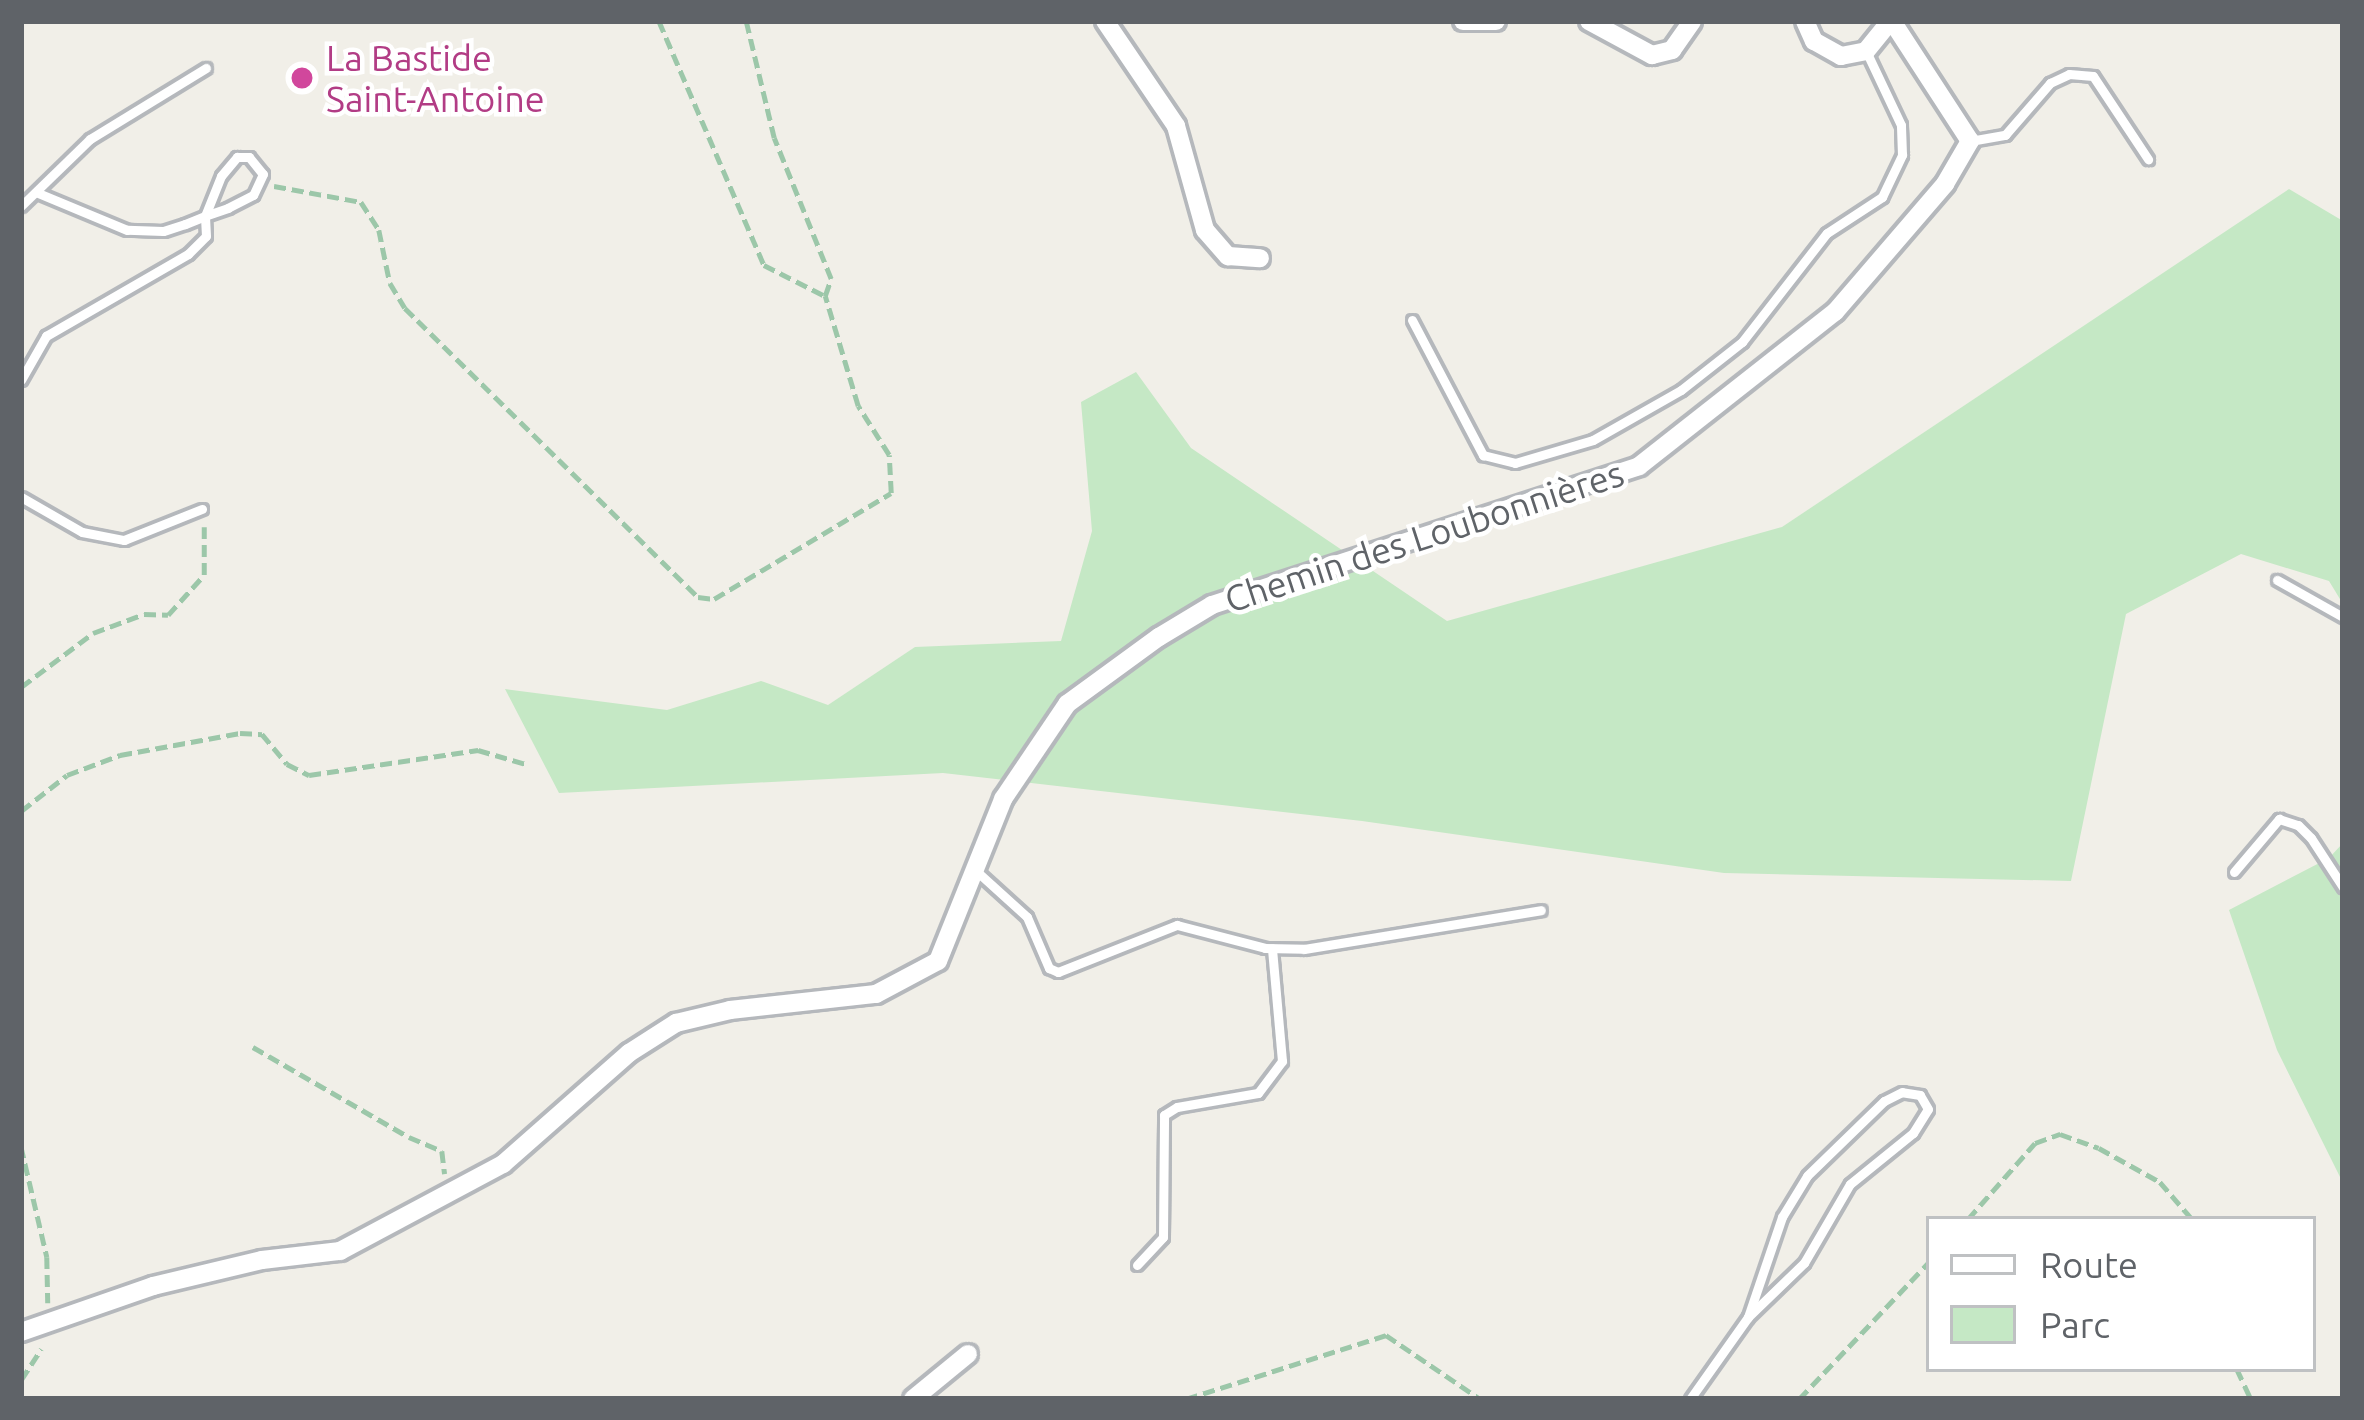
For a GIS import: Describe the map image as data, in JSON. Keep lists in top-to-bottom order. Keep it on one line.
{"streets":{"street":["Chemin des Loubonnières"]},"places":["La Bastide Saint-Antoine"],"legend":["Route","Parc"]}
